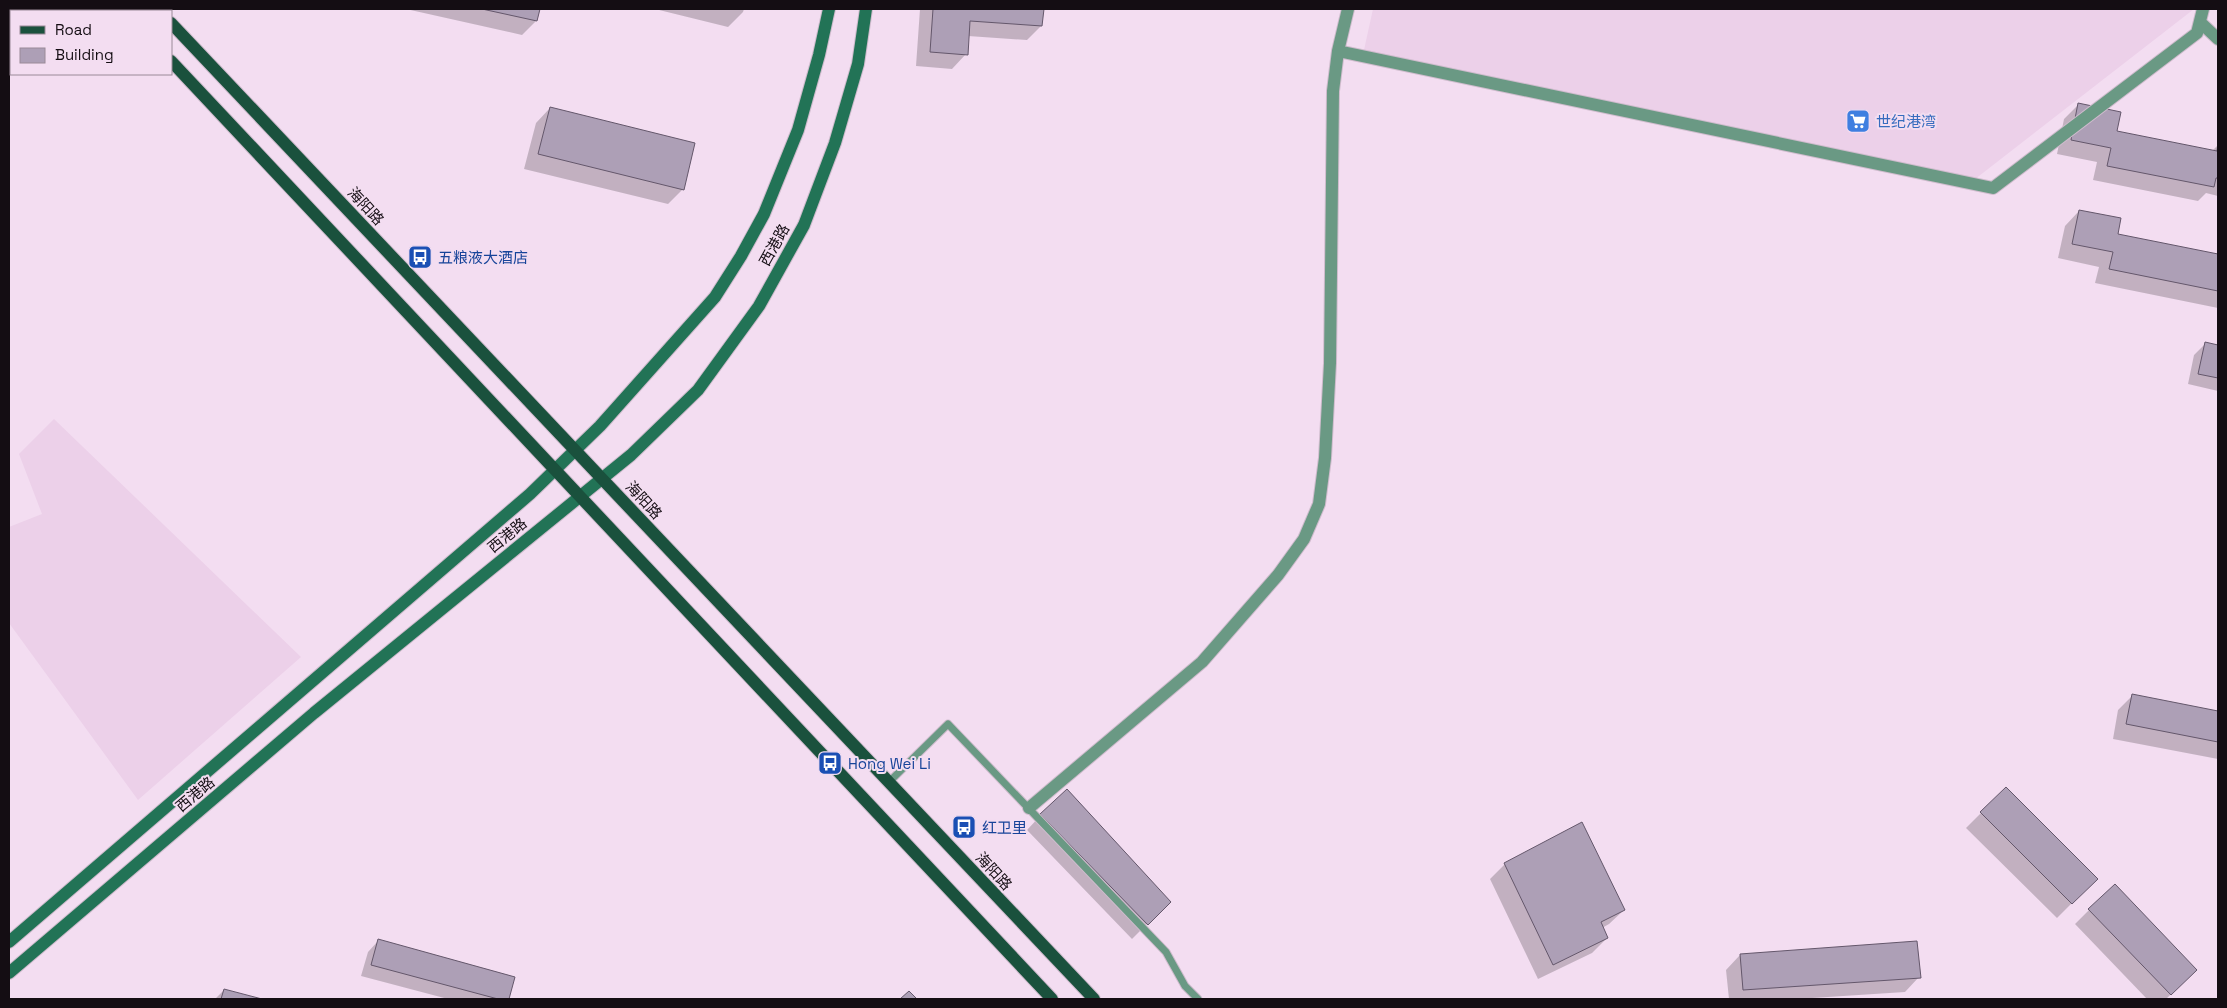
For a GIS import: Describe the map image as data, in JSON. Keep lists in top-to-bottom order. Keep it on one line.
{"streets":{"main road":["海阳路","西港路"]},"crossings":[["海阳路","西港路"]],"places":{"supermarket":["世纪港湾"],"bus stop":["五粮液大酒店","Hong Wei Li","红卫里"]},"legend":["Road","Building"]}
